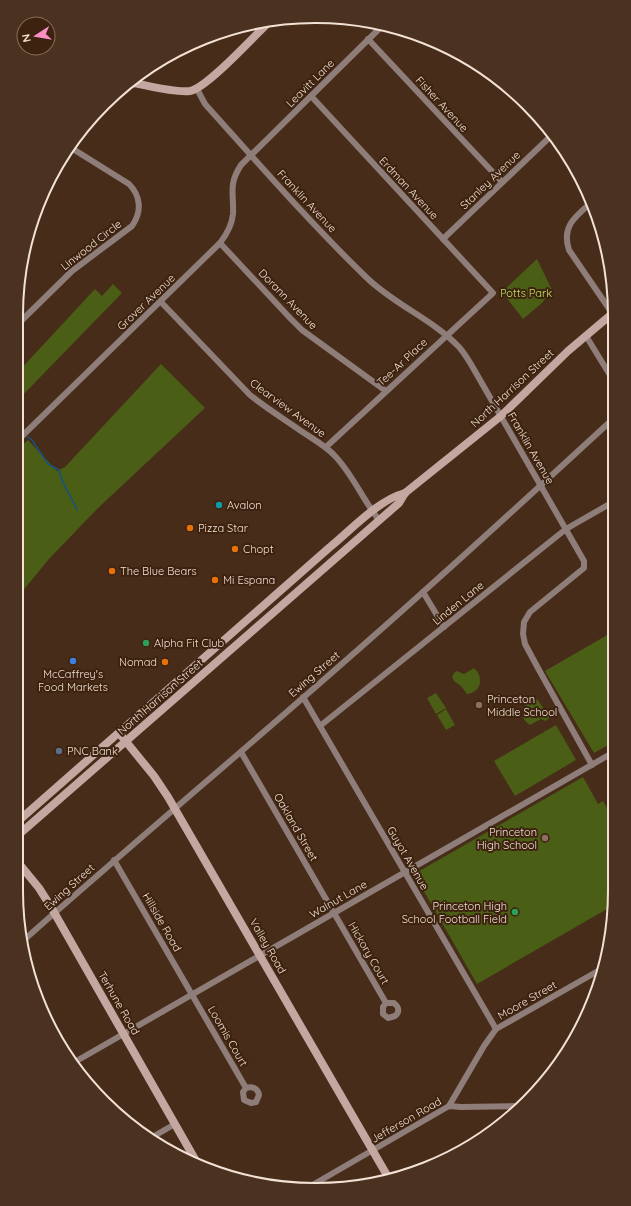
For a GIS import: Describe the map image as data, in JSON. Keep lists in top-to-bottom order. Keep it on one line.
{"streets":{"street":["Leavitt Lane","Fisher Avenue","Stanley Avenue","Erdman Avenue","Franklin Avenue","Linwood Circle","Dorann Avenue","Grover Avenue","Tee-Ar Place","North Harrison Street","Clearview Avenue","Linden Lane","Ewing Street","Oakland Street","Guyot Avenue","Walnut Lane","Hillside Road","Valley Road","Hickory Court","Moore Street","Terhune Road","Loomis Court","Jefferson Road"]},"crossings":[["Leavitt Lane","Fisher Avenue"],["Leavitt Lane","Erdman Avenue"],["Leavitt Lane","Franklin Avenue"],["Leavitt Lane","Grover Avenue"],["Fisher Avenue","Stanley Avenue"],["Stanley Avenue","Erdman Avenue"],["Erdman Avenue","Tee-Ar Place"],["Franklin Avenue","Grover Avenue"],["Franklin Avenue","Tee-Ar Place"],["Franklin Avenue","North Harrison Street"],["Franklin Avenue","Linden Lane"],["Franklin Avenue","Ewing Street"],["Franklin Avenue","Walnut Lane"],["Dorann Avenue","Grover Avenue"],["Dorann Avenue","Tee-Ar Place"],["Grover Avenue","Clearview Avenue"],["Tee-Ar Place","Clearview Avenue"],["North Harrison Street","Clearview Avenue"],["North Harrison Street","Valley Road"],["Linden Lane","Guyot Avenue"],["Ewing Street","Oakland Street"],["Ewing Street","Guyot Avenue"],["Ewing Street","Hillside Road"],["Ewing Street","Valley Road"],["Ewing Street","Terhune Road"],["Oakland Street","Walnut Lane"],["Oakland Street","Hickory Court"],["Guyot Avenue","Walnut Lane"],["Guyot Avenue","Moore Street"],["Walnut Lane","Hillside Road"],["Walnut Lane","Valley Road"],["Walnut Lane","Hickory Court"],["Walnut Lane","Terhune Road"],["Walnut Lane","Loomis Court"],["Hillside Road","Loomis Court"],["Valley Road","Jefferson Road"],["Moore Street","Jefferson Road"]],"parks":["Potts Park"],"places":["Avalon","Pizza Star","Chopt","The Blue Bears","Mi Espana","Alpha Fit Club","McCaffrey's Food Markets","Nomad","Princeton Middle School","PNC Bank","Princeton High School","Princeton High School Football Field"],"north":"left"}
